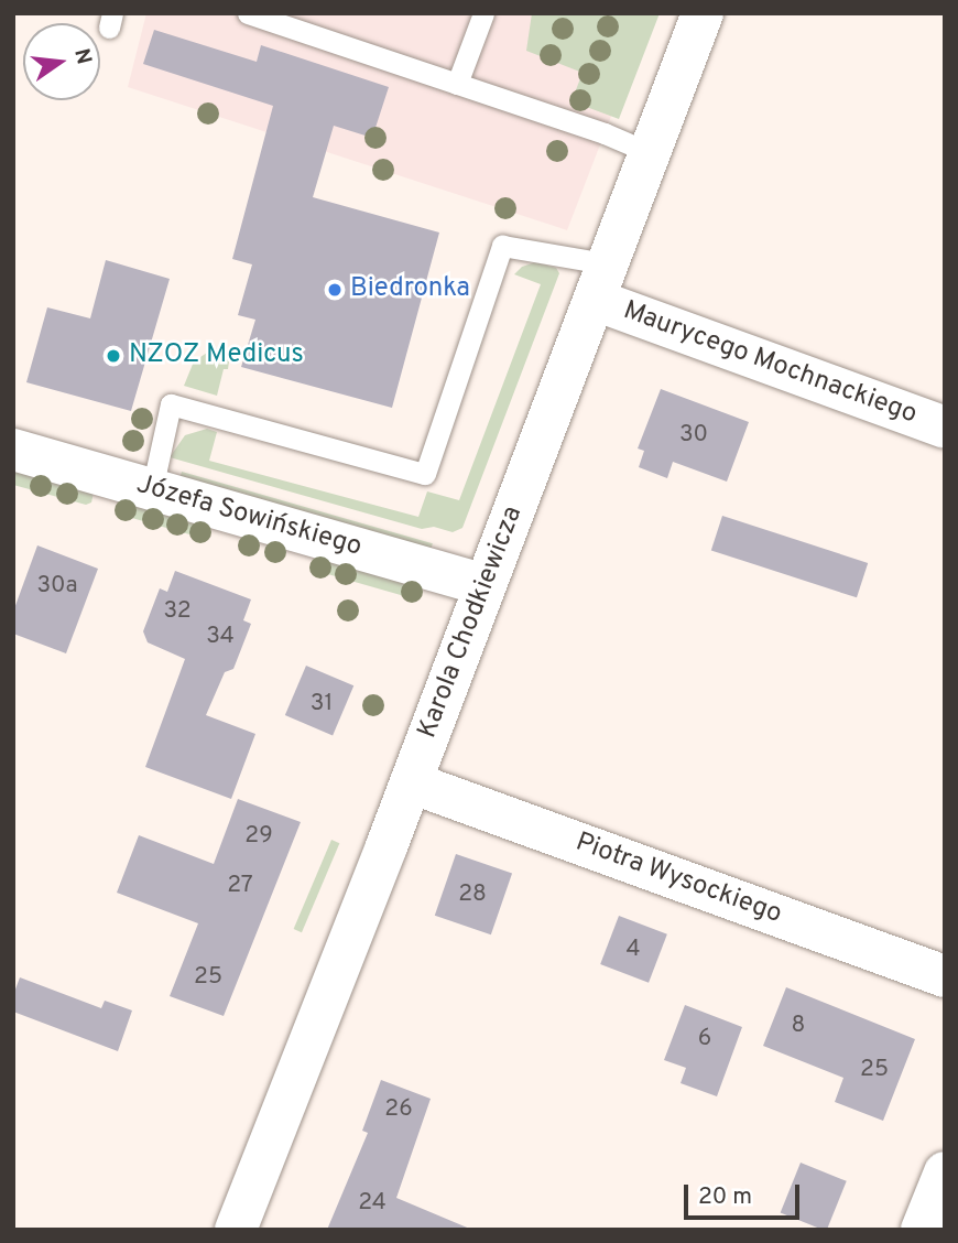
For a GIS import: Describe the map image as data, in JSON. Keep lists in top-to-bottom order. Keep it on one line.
{"streets":{"street":["Maurycego Mochnackiego","Józefa Sowińskiego","Karola Chodkiewicza","Piotra Wysockiego"]},"crossings":[["Maurycego Mochnackiego","Karola Chodkiewicza"],["Józefa Sowińskiego","Karola Chodkiewicza"],["Karola Chodkiewicza","Piotra Wysockiego"]],"places":["Biedronka","NZOZ Medicus"],"house_numbers":["30","30a","32","34","31","29","27","28","4","25","8","6","25","26","24"],"scale_bar":"20 m","north":"right"}
